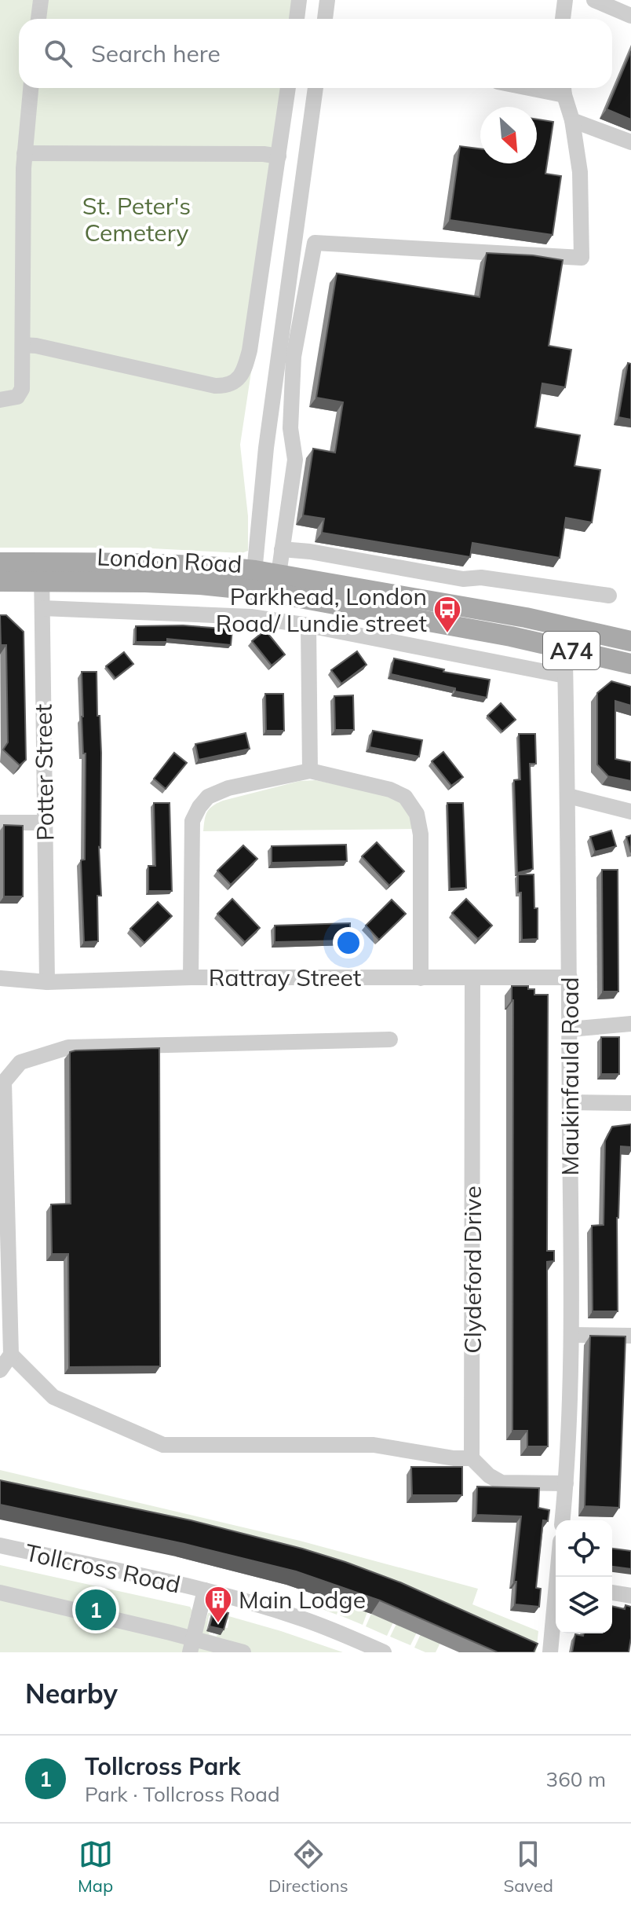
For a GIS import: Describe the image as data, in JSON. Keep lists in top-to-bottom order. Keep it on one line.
{"streets":{"main road":["London Road","A74"],"street":["Potter Street","Rattray Street","Maukinfauld Road","Clydeford Drive","Tollcross Road"]},"crossings":[["London Road","Potter Street"],["London Road","Maukinfauld Road"],["Potter Street","Rattray Street"],["Rattray Street","Maukinfauld Road"],["Rattray Street","Clydeford Drive"]],"parks":["St. Peter's Cemetery"],"places":{"bus stop":["Parkhead, London Road/ Lundie street"],"building":["Main Lodge"]},"north":"bottom right","page":{"search":"Search here","pins":"1","heading":"Nearby","list":[{"mark":"1","name":"Tollcross Park","note":"Park · Tollcross Road","value":"360 m"}],"nav":["Map","Directions","Saved"]}}
